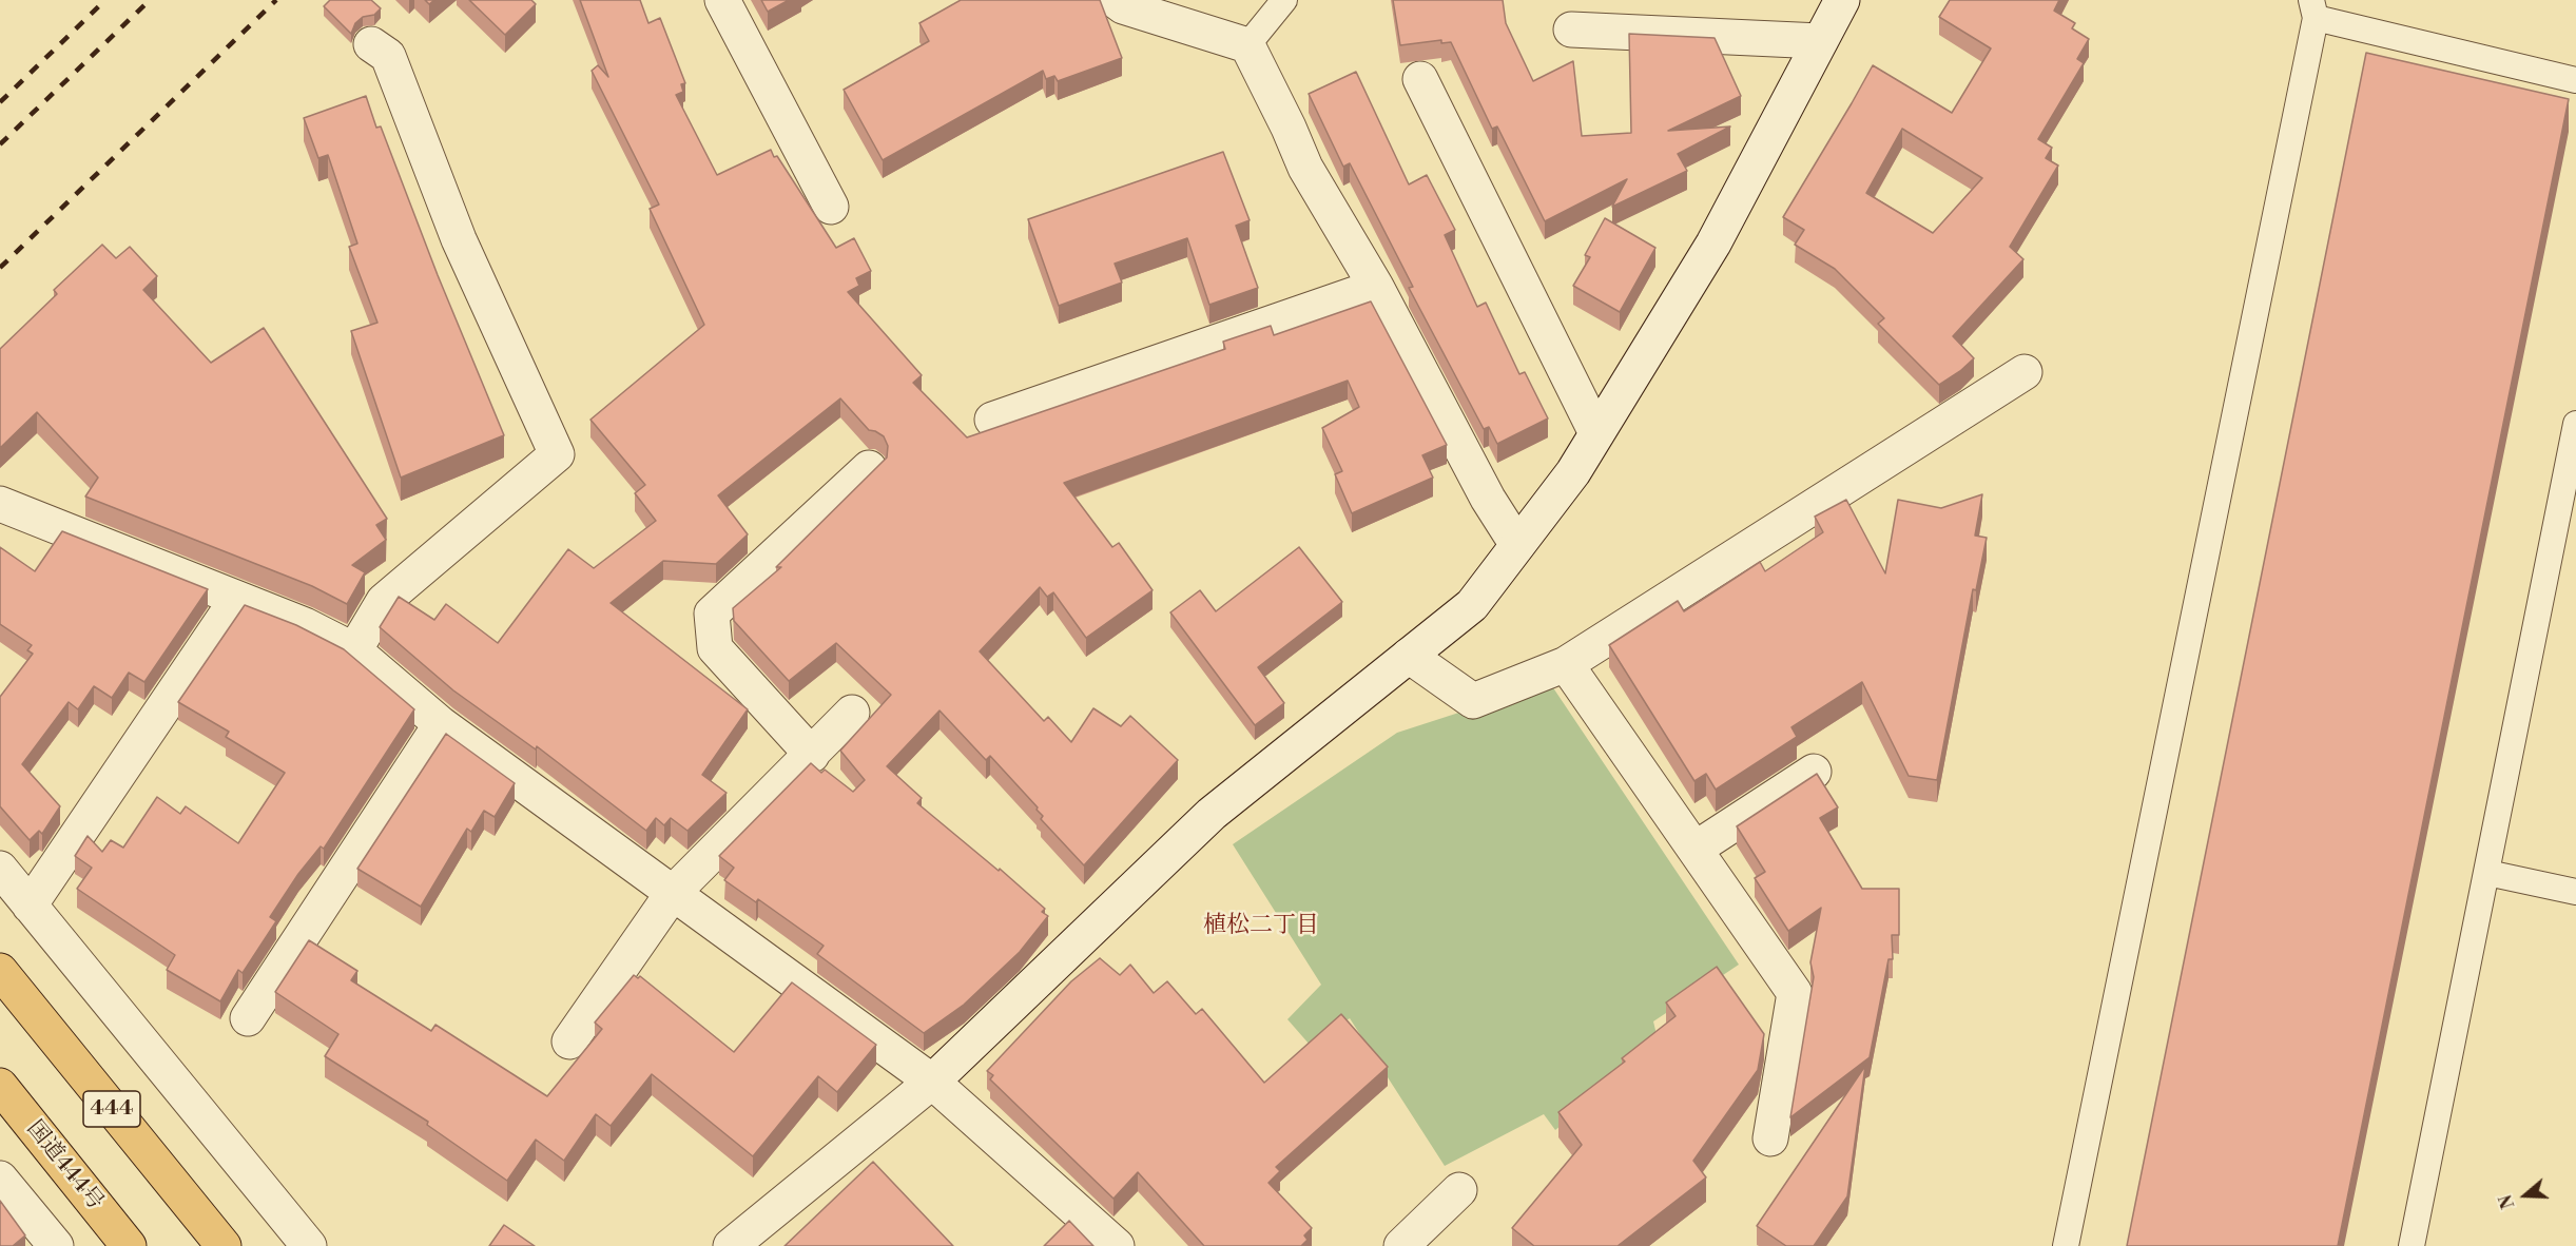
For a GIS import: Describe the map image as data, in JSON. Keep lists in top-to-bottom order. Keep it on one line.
{"streets":{"highway":["444","国道444号"]},"districts":["植松二丁目"],"north":"left"}
